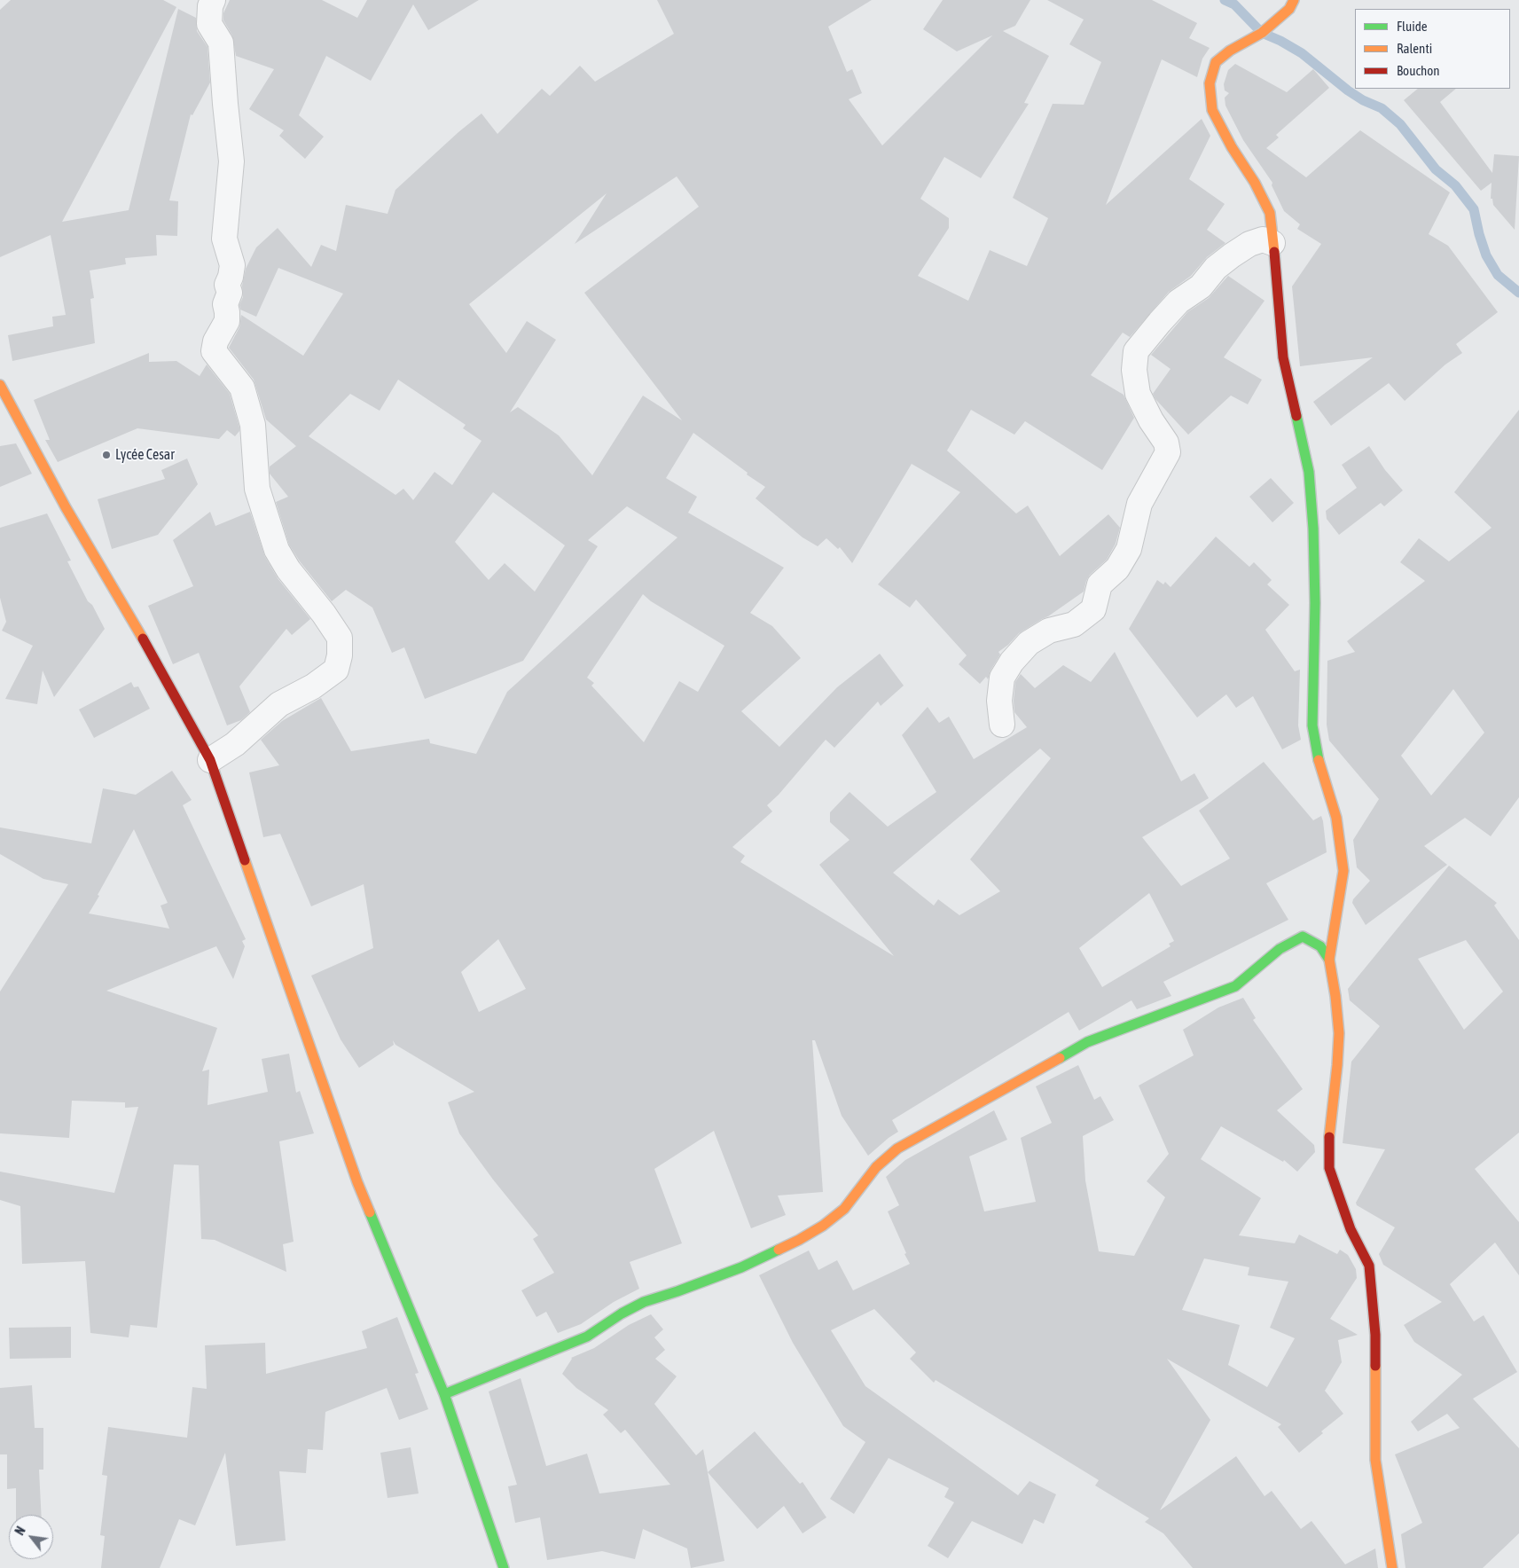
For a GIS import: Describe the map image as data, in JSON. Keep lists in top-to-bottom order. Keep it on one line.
{"places":["Lycée Cesar"],"legend":["Fluide","Ralenti","Bouchon"],"north":"top left"}
